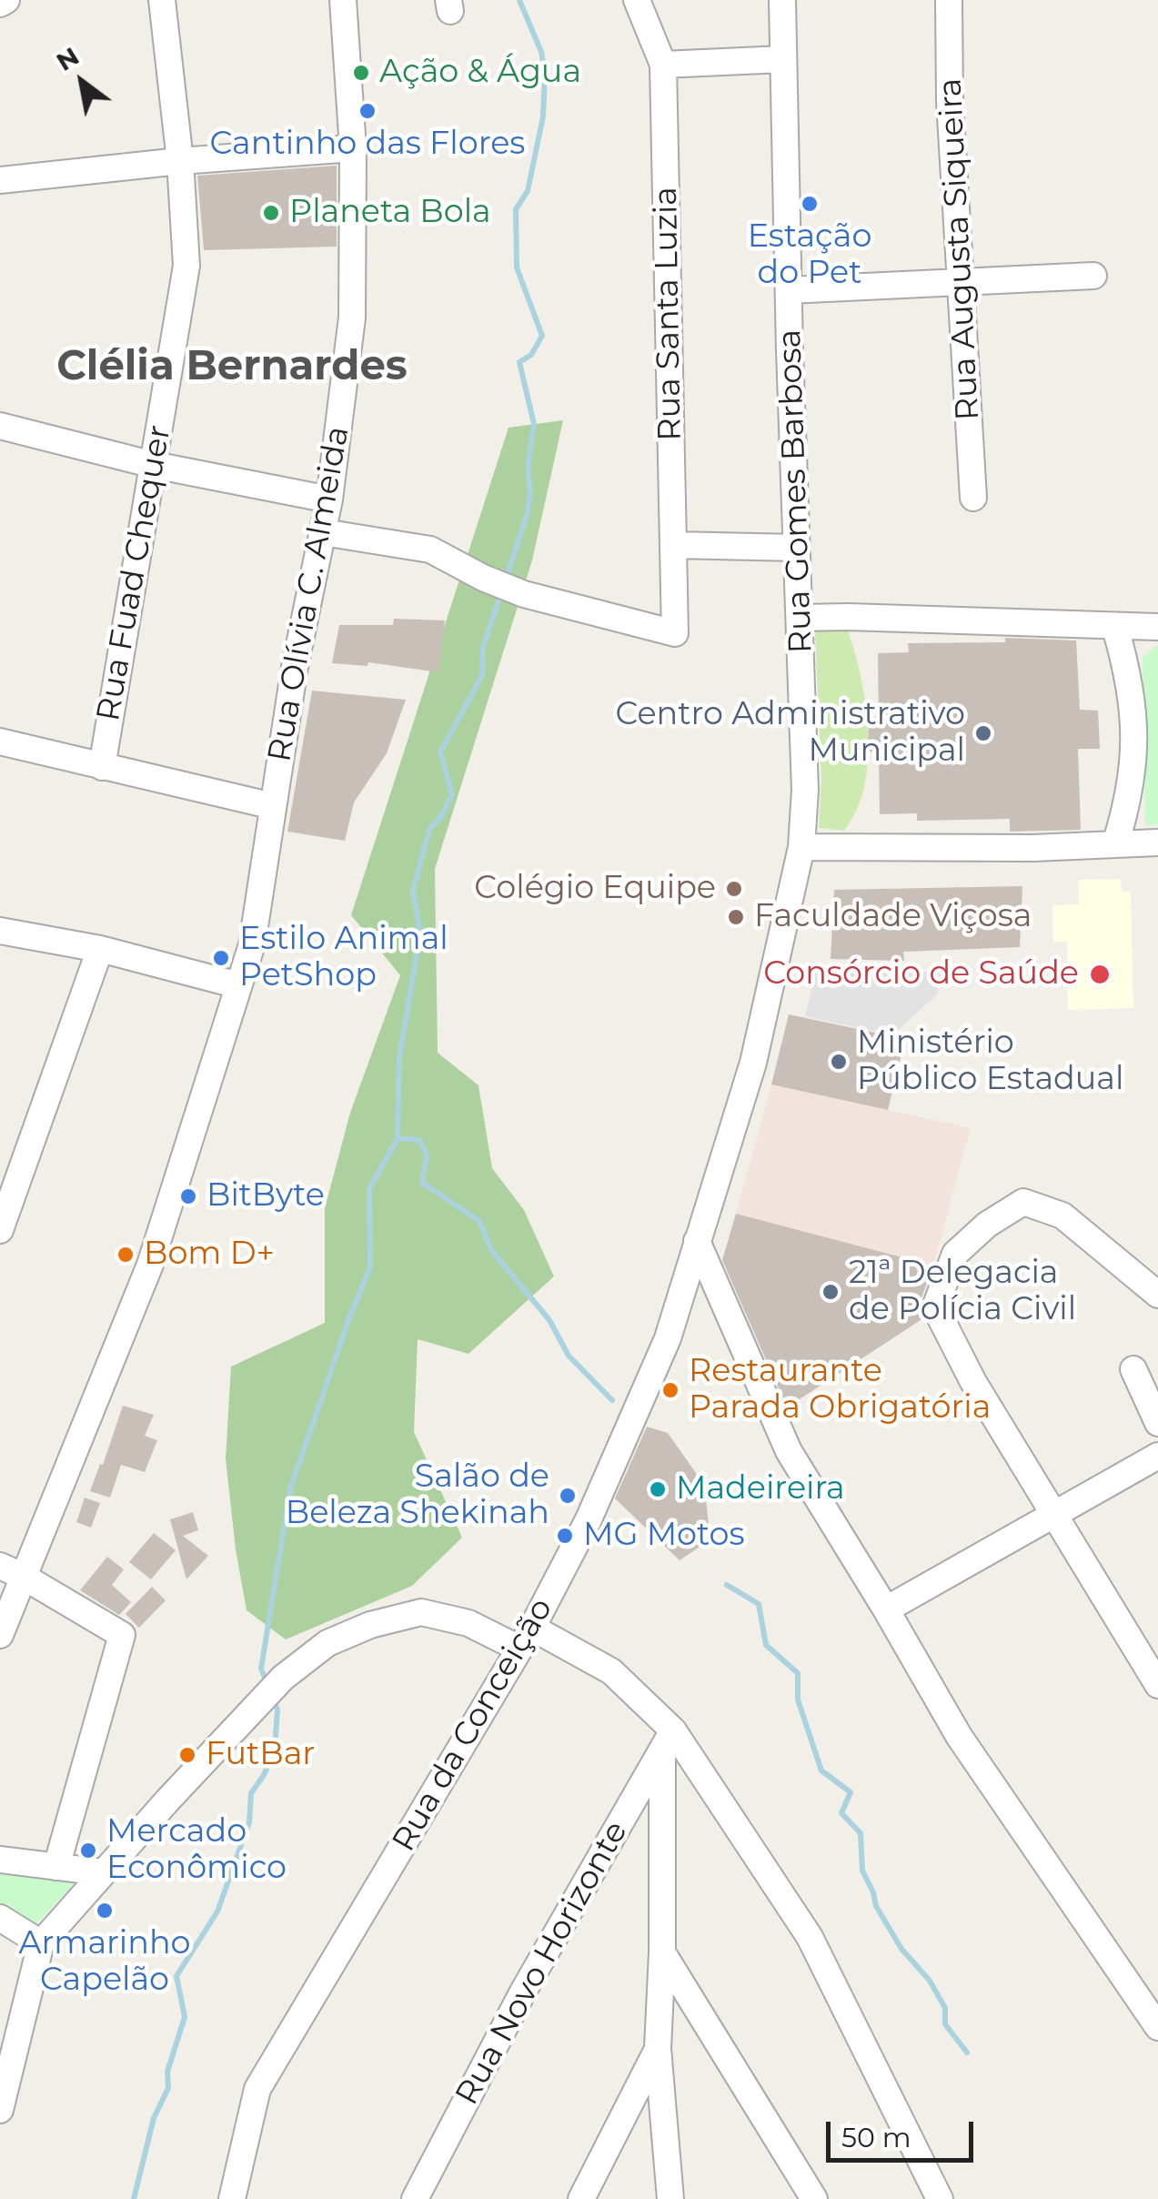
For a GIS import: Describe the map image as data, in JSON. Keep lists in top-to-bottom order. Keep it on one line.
{"streets":{"street":["Rua Augusta Siqueira","Rua Santa Luzia","Rua Gomes Barbosa","Rua Fuad Chequer","Rua Olívia C. Almeida","Rua da Conceição","Rua Novo Horizonte"]},"crossings":[["Rua Santa Luzia","Rua Olívia C. Almeida"],["Rua Gomes Barbosa","Rua da Conceição"]],"districts":["Clélia Bernardes"],"places":["Ação & Água","Cantinho das Flores","Estação do Pet","Planeta Bola","Centro Administrativo Municipal","Colégio Equipe","Faculdade Viçosa","Estilo Animal PetShop","Consórcio de Saúde","Ministério Público Estadual","BitByte","Bom D+","21ª Delegacia de Polícia Civil","Restaurante Parada Obrigatória","Madeireira","Salão de Beleza Shekinah","MG Motos","FutBar","Mercado Econômico","Armarinho Capelão"],"scale_bar":"50 m","north":"top left"}
